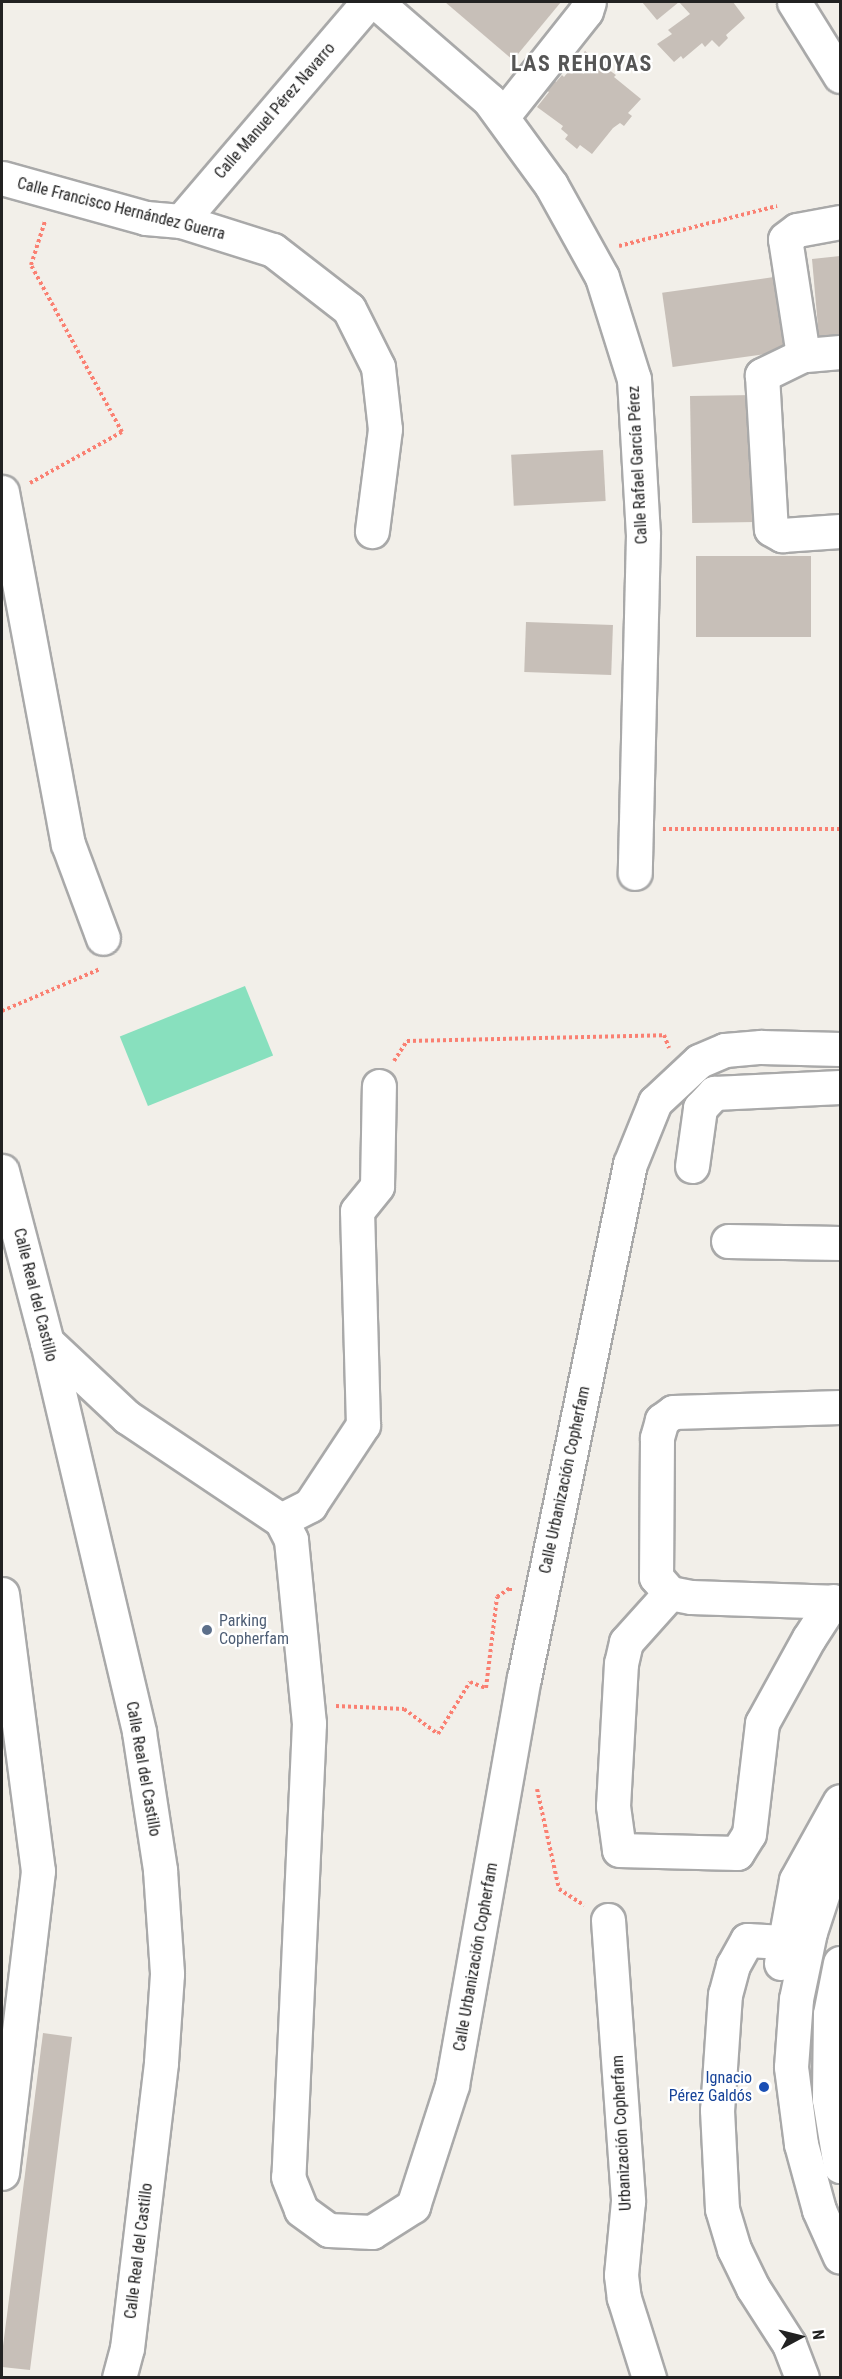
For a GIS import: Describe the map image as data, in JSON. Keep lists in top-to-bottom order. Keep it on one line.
{"streets":{"street":["Calle Manuel Pérez Navarro","Calle Francisco Hernández Guerra","Calle Rafael García Pérez","Calle Real del Castillo","Calle Urbanización Copherfam","Urbanización Copherfam"]},"crossings":[["Calle Manuel Pérez Navarro","Calle Francisco Hernández Guerra"]],"districts":["LAS REHOYAS"],"places":["Parking Copherfam","Ignacio Pérez Galdós"],"north":"right"}
